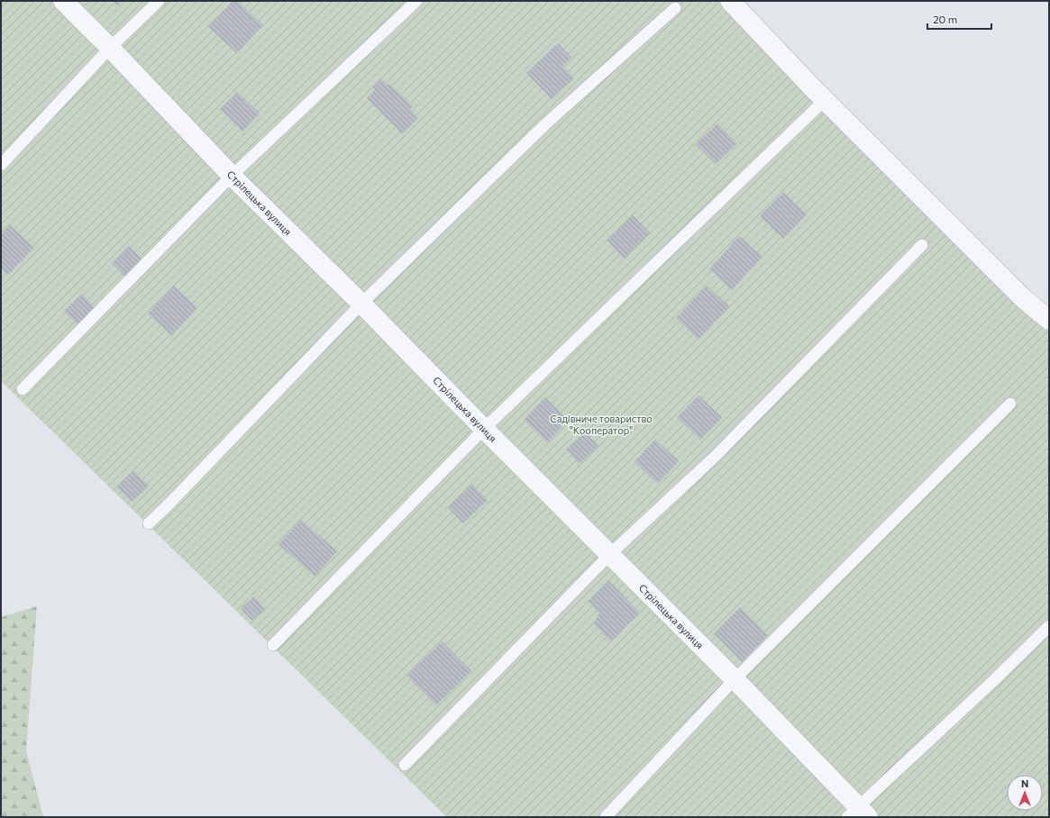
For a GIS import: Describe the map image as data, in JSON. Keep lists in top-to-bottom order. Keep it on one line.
{"streets":{"street":["Стрілецька вулиця"]},"parks":["Садівниче товариство \"Кооператор\""],"scale_bar":"20 m","north":"top"}
